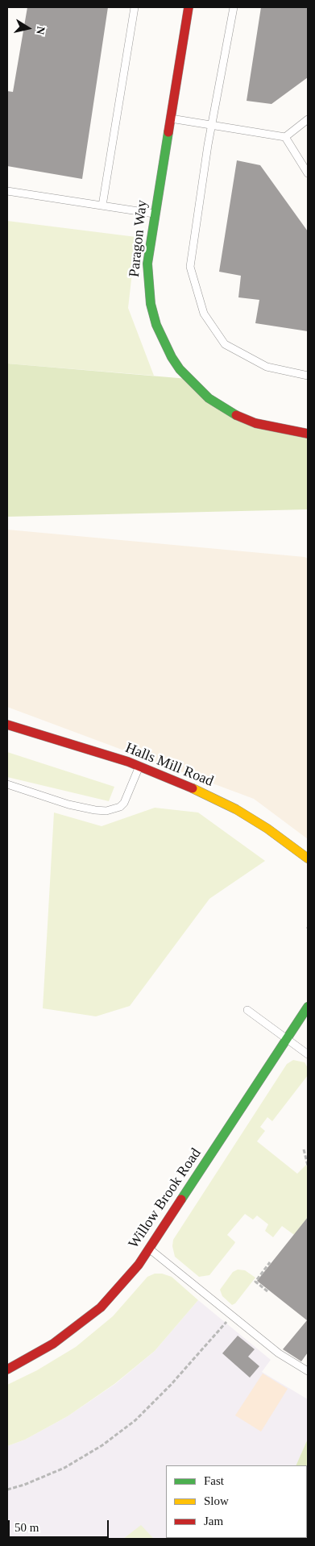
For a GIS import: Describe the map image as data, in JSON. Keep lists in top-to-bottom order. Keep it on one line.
{"streets":{"street":["Paragon Way","Halls Mill Road","Willow Brook Road"]},"legend":["Fast","Slow","Jam"],"scale_bar":"50 m","north":"right"}
